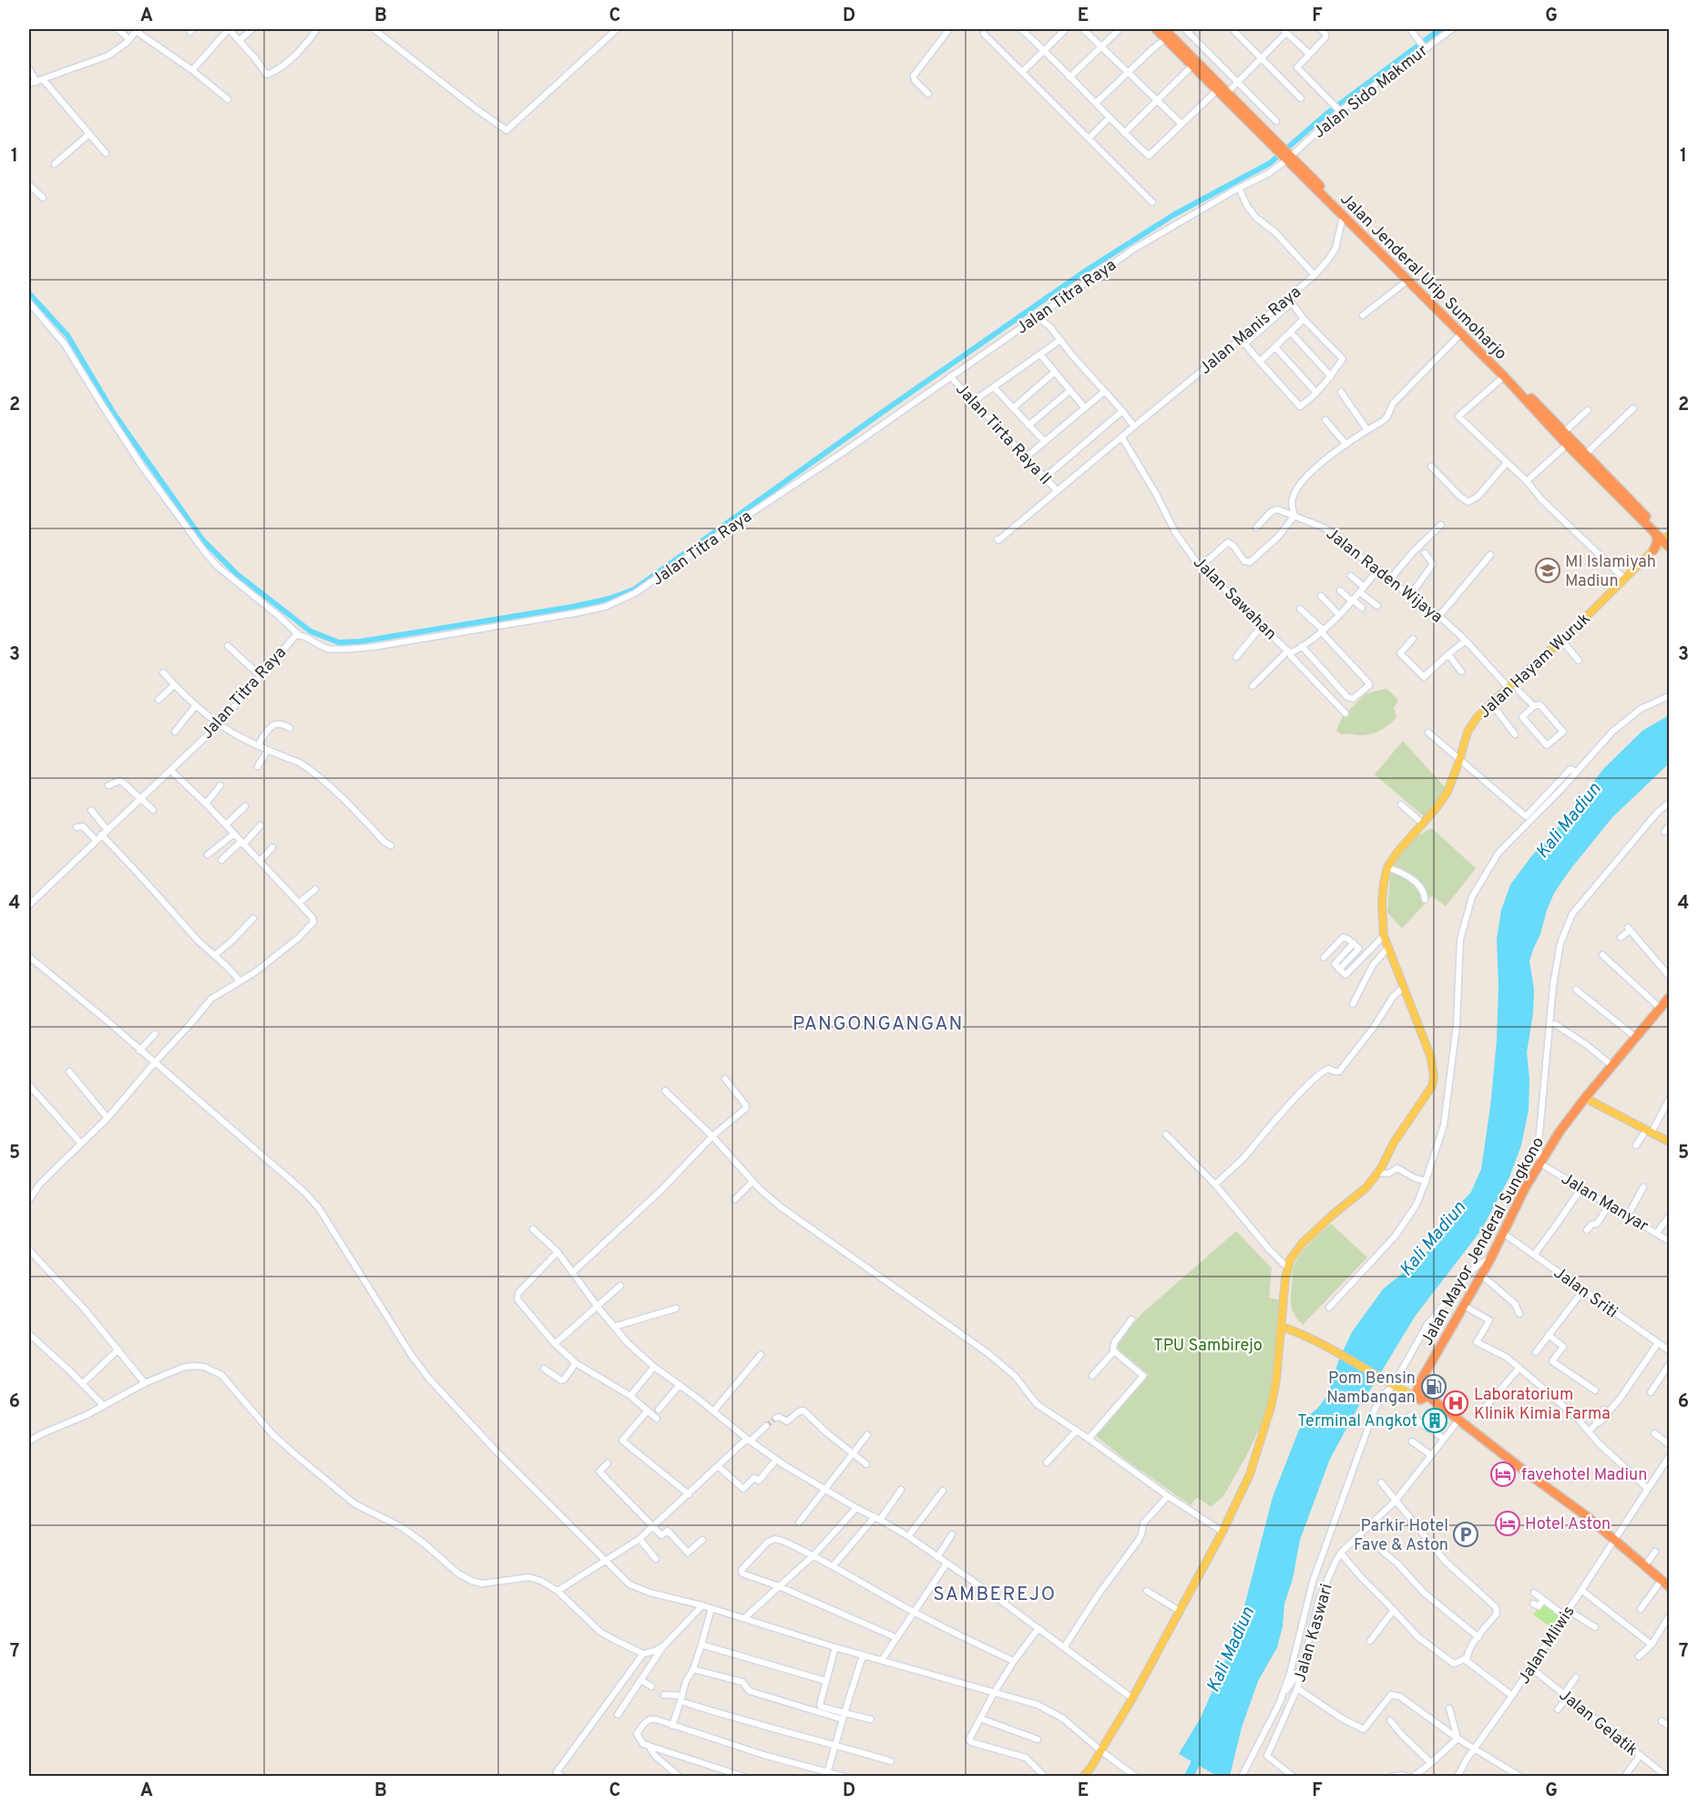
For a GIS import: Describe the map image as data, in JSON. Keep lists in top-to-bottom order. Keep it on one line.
{"streets":{"highway":["Jalan Jenderal Urip Sumoharjo","Jalan Mayor Jenderal Sungkono"],"main road":["Jalan Hayam Wuruk"],"street":["Jalan Sido Makmur","Jalan Titra Raya","Jalan Manis Raya","Jalan Tirta Raya II","Jalan Raden Wijaya","Jalan Sawahan","Jalan Manyar","Jalan Sriti","Jalan Kaswari","Jalan Mliwis","Jalan Gelatik"]},"crossings":[["Jalan Sido Makmur","Jalan Jenderal Urip Sumoharjo"],["Jalan Sido Makmur","Jalan Titra Raya"],["Jalan Jenderal Urip Sumoharjo","Jalan Titra Raya"],["Jalan Jenderal Urip Sumoharjo","Jalan Manis Raya"],["Jalan Jenderal Urip Sumoharjo","Jalan Hayam Wuruk"],["Jalan Titra Raya","Jalan Tirta Raya II"],["Jalan Manis Raya","Jalan Sawahan"],["Jalan Raden Wijaya","Jalan Sawahan"],["Jalan Raden Wijaya","Jalan Hayam Wuruk"],["Jalan Manyar","Jalan Mayor Jenderal Sungkono"],["Jalan Mayor Jenderal Sungkono","Jalan Sriti"],["Jalan Mliwis","Jalan Gelatik"]],"districts":["PANGONGANGAN","SAMBEREJO"],"water":["Kali Madiun"],"parks":["TPU Sambirejo"],"places":{"school or university":["MI Islamiyah Madiun"],"fuel station":["Pom Bensin Nambangan"],"hospital":["Laboratorium Klinik Kimia Farma"],"building":["Terminal Angkot"],"hotel":["favehotel Madiun","Hotel Aston"],"parking":["Parkir Hotel Fave & Aston"]},"grid":{"columns":["A","B","C","D","E","F","G"],"rows":["1","2","3","4","5","6","7"]}}
